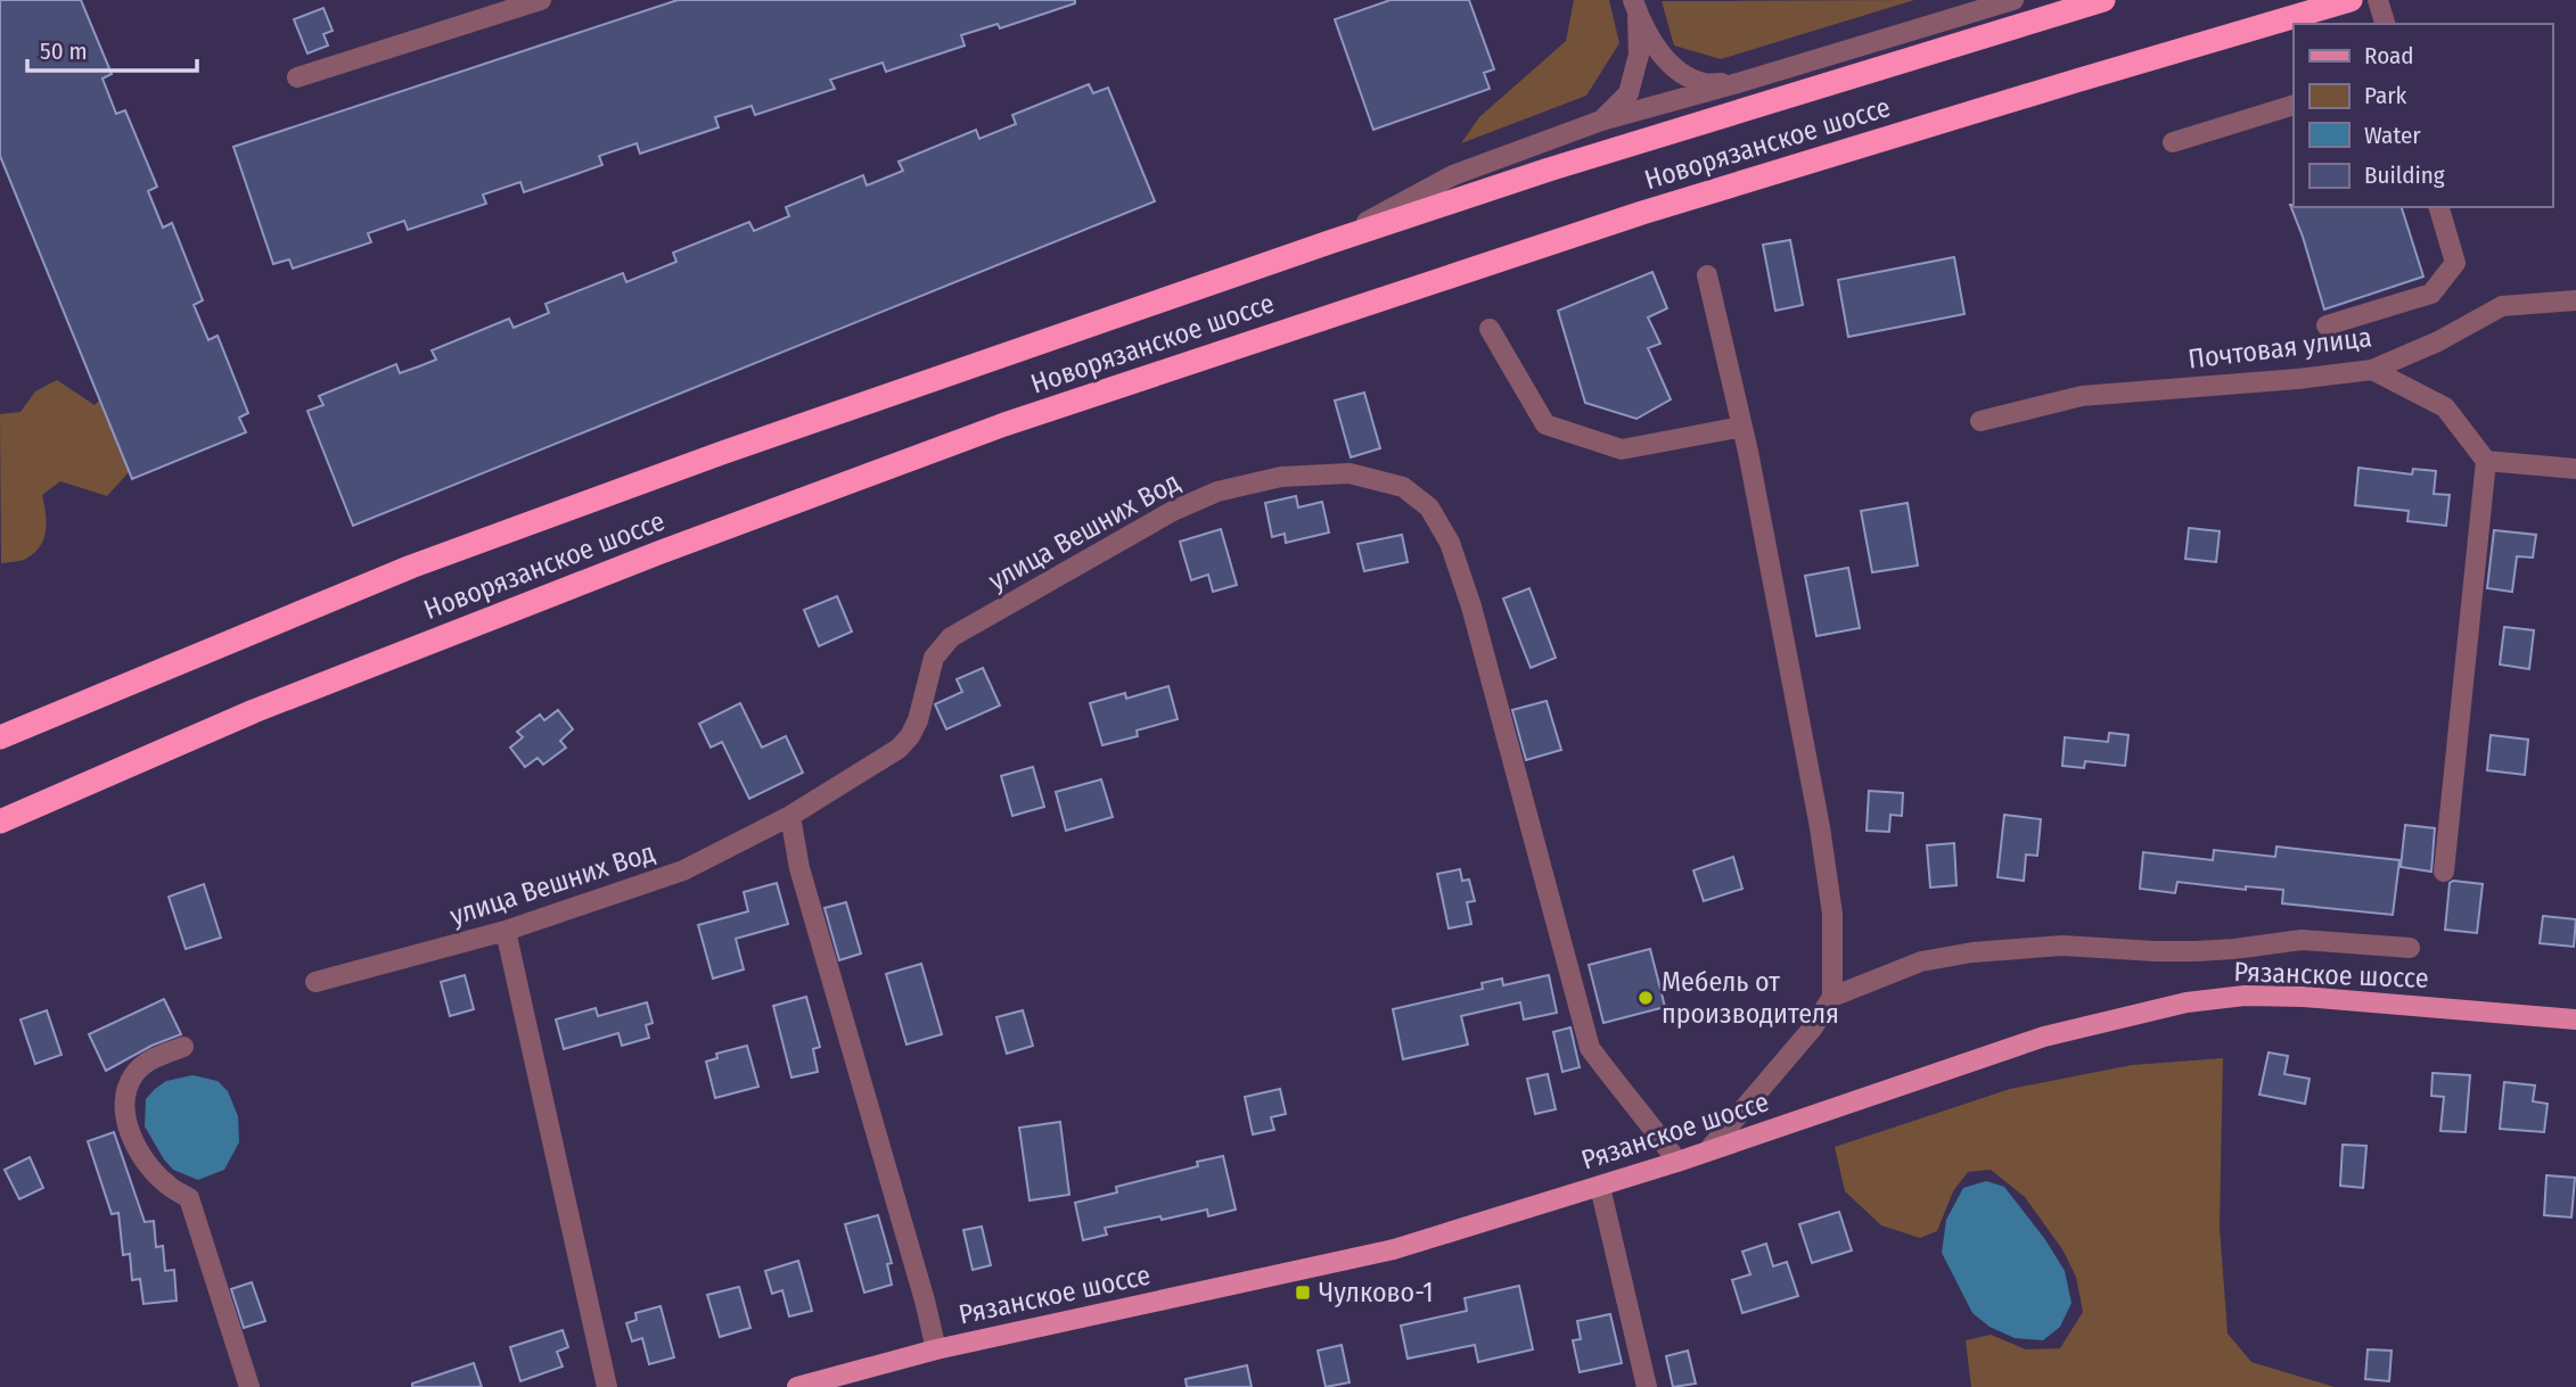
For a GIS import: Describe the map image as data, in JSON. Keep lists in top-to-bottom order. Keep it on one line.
{"streets":{"highway":["Новорязанское шоссе"],"main road":["Рязанское шоссе"],"street":["Почтовая улица","улица Вешних Вод"]},"crossings":[["улица Вешних Вод","Рязанское шоссе"]],"places":{"other":["Мебель от производителя"],"transit":["Чулково-1"]},"legend":["Road","Park","Water","Building"],"scale_bar":"50 m"}
